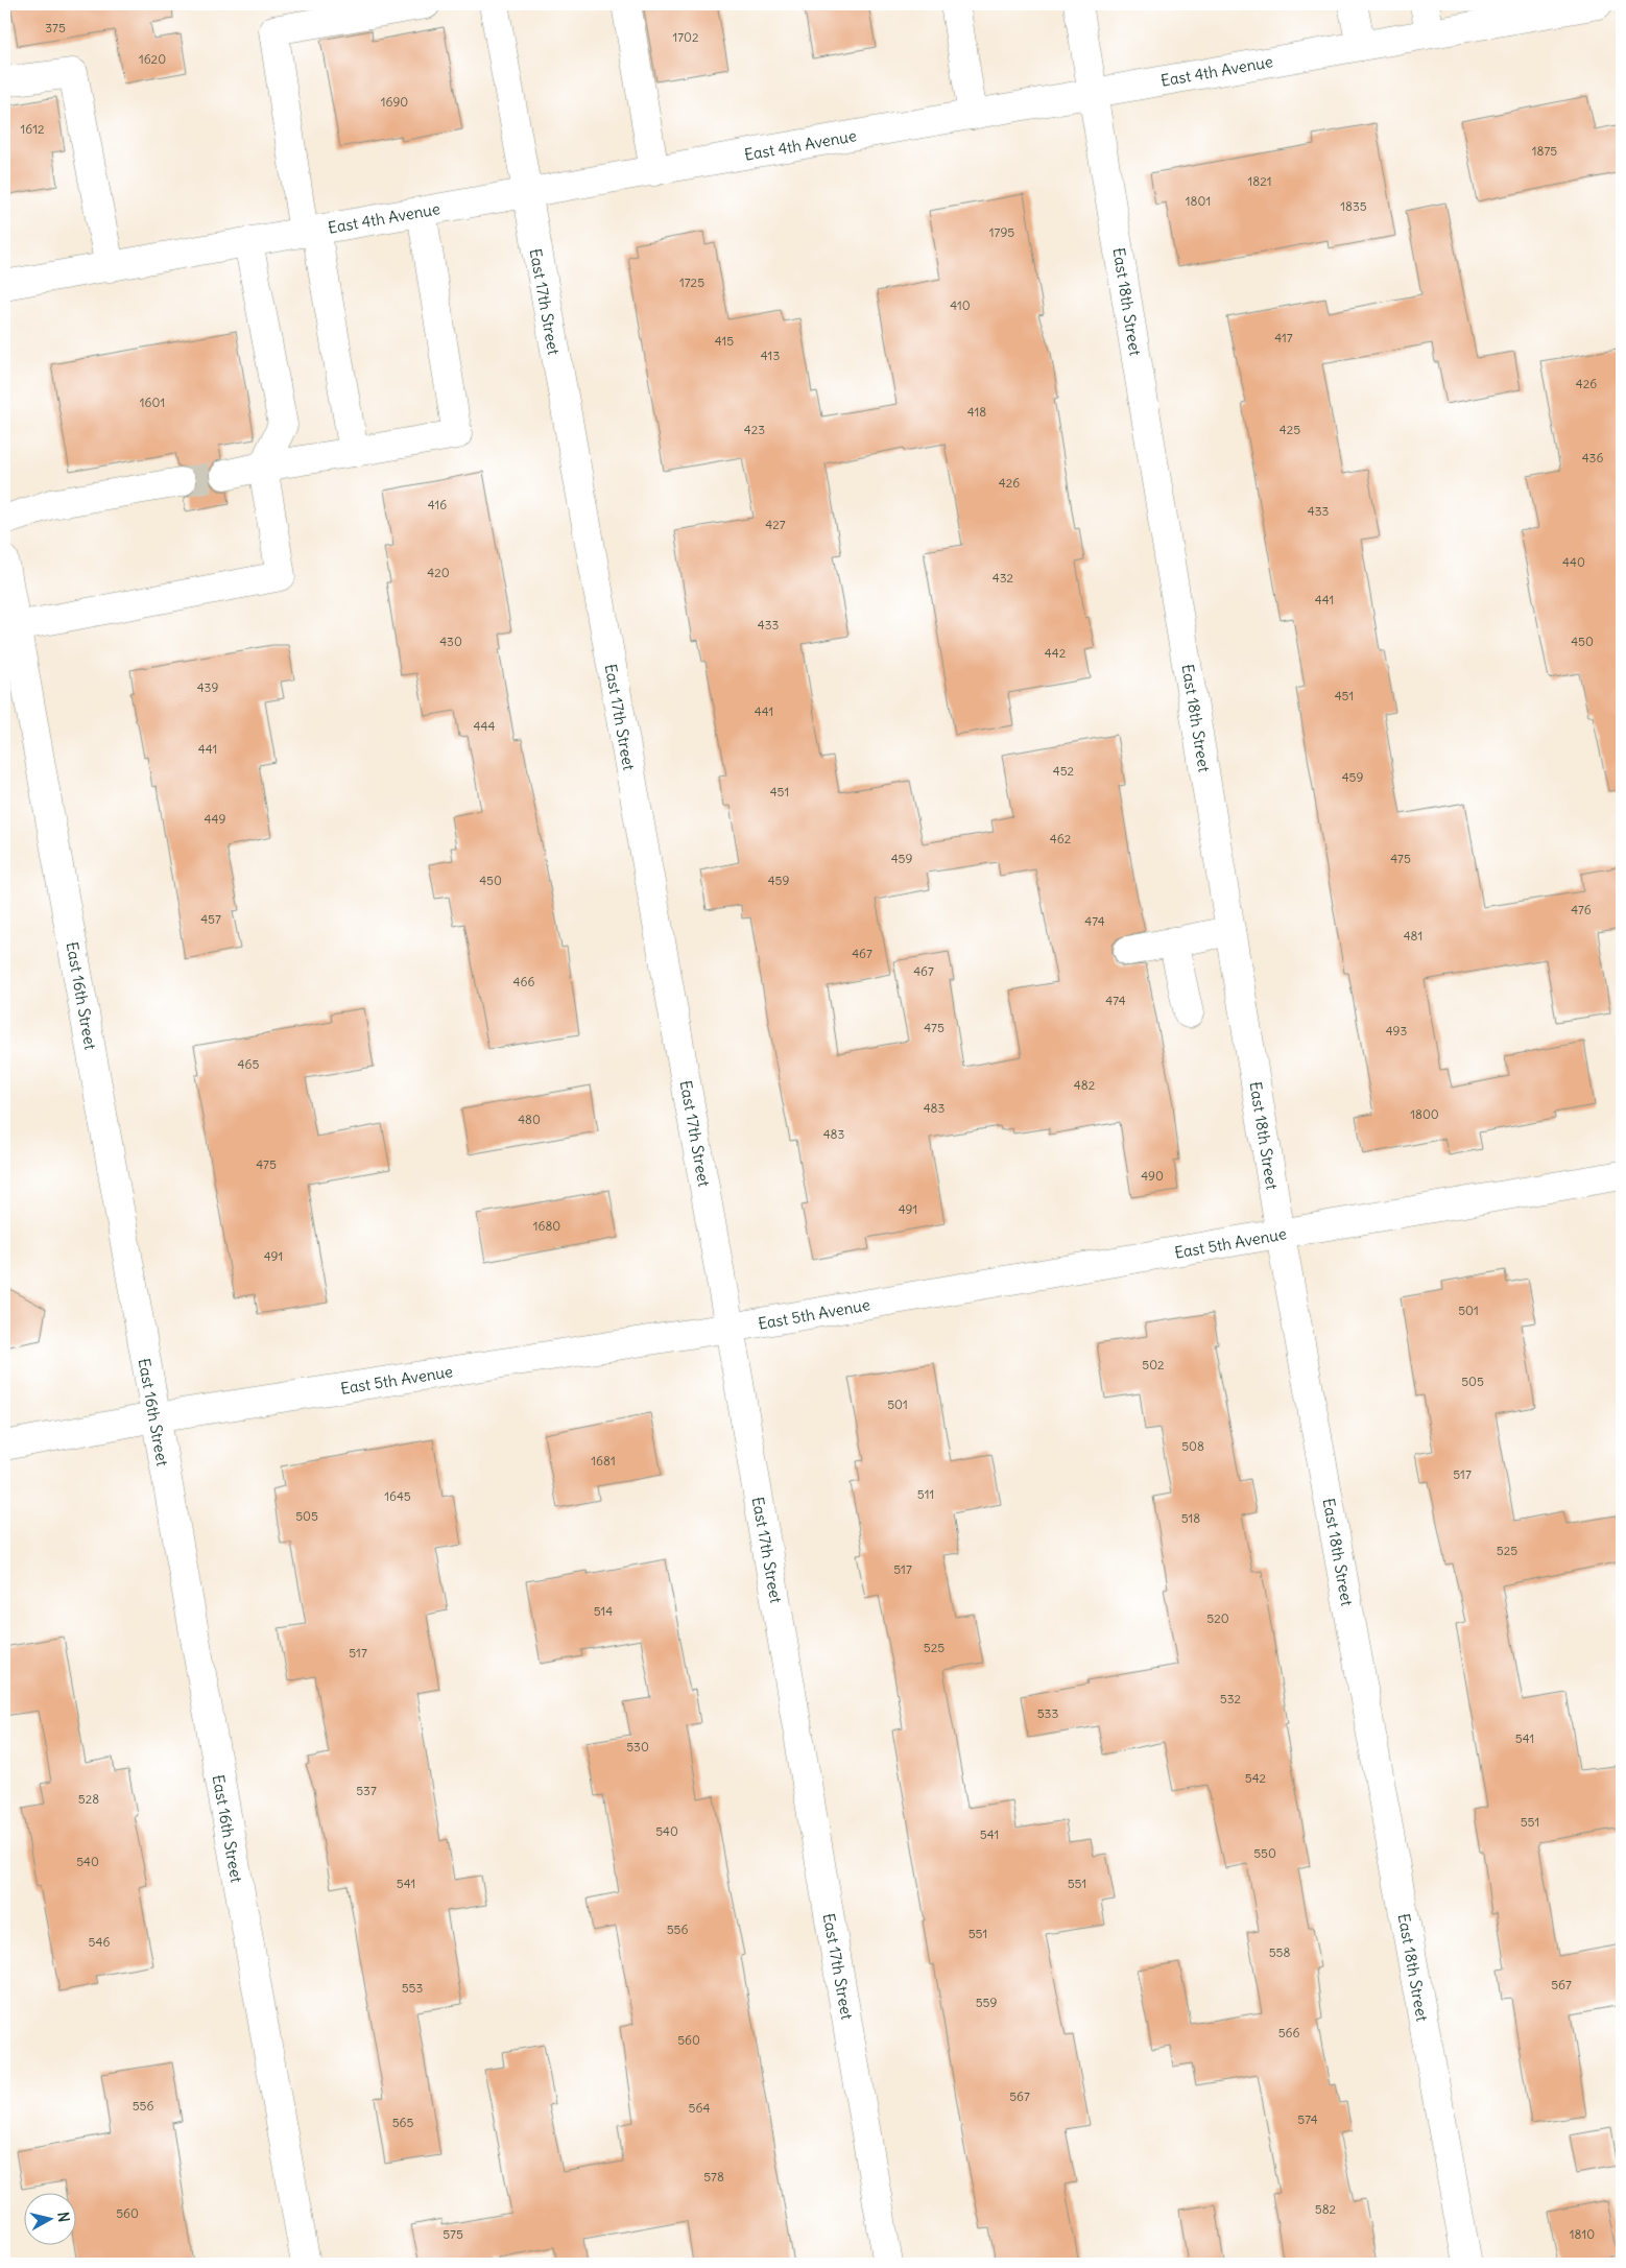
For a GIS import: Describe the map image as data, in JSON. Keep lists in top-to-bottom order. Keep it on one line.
{"streets":{"street":["East 4th Avenue","East 17th Street","East 18th Street","East 16th Street","East 5th Avenue"]},"crossings":[["East 4th Avenue","East 17th Street"],["East 4th Avenue","East 18th Street"],["East 17th Street","East 5th Avenue"],["East 18th Street","East 5th Avenue"],["East 16th Street","East 5th Avenue"]],"house_numbers":["375","1702","1620","1690","1612","1875","1821","1801","1835","1795","1725","410","417","415","413","426","1601","418","423","425","436","426","416","433","427","440","420","432","441","433","430","450","442","439","451","441","444","441","452","459","451","449","462","459","475","450","459","476","457","474","481","467","467","466","474","475","493","465","482","483","1800","480","483","475","490","491","1680","491","501","502","505","501","508","1681","517","511","1645","505","518","525","517","514","520","525","517","532","533","541","530","542","537","528","551","540","541","550","540","541","551","556","551","546","558","567","553","559","566","560","567","556","564","574","565","578","582","560","575","1810"],"north":"right"}
